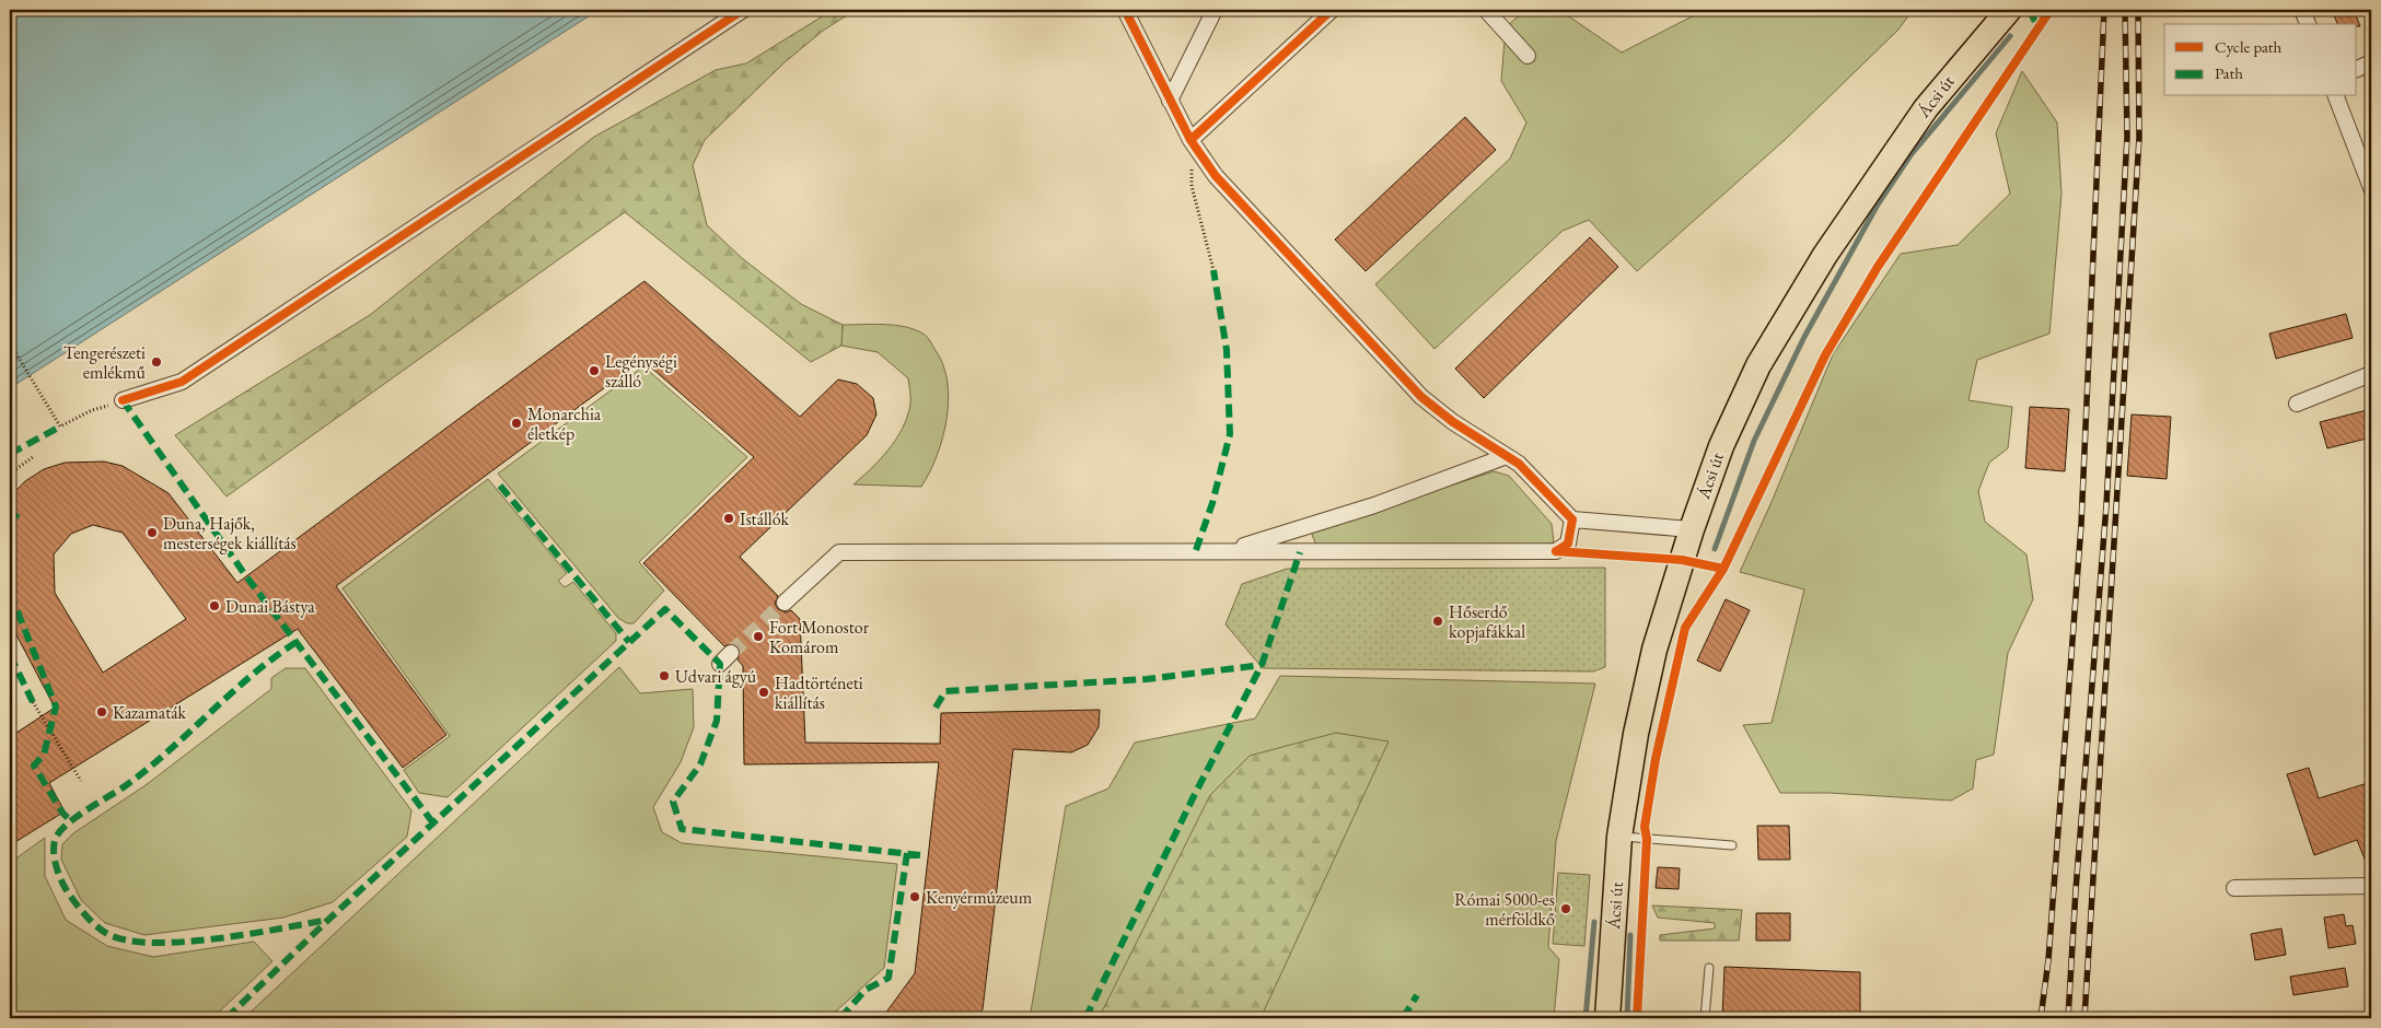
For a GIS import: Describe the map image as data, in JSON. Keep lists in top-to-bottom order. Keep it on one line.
{"streets":{"main road":["Ácsi út"]},"places":["Tengerészeti emlékmű","Legénységi szálló","Monarchia életkép","Istállók","Duna, Hajők, mesterségek kiállítás","Dunai Bástya","Hőserdő kopjafákkal","Fort Monostor Komárom","Udvari ágyú","Hadtörténeti kiállítás","Kazamaták","Kenyérmúzeum","Római 5000-es mérföldkő"],"legend":["Cycle path","Path"]}
